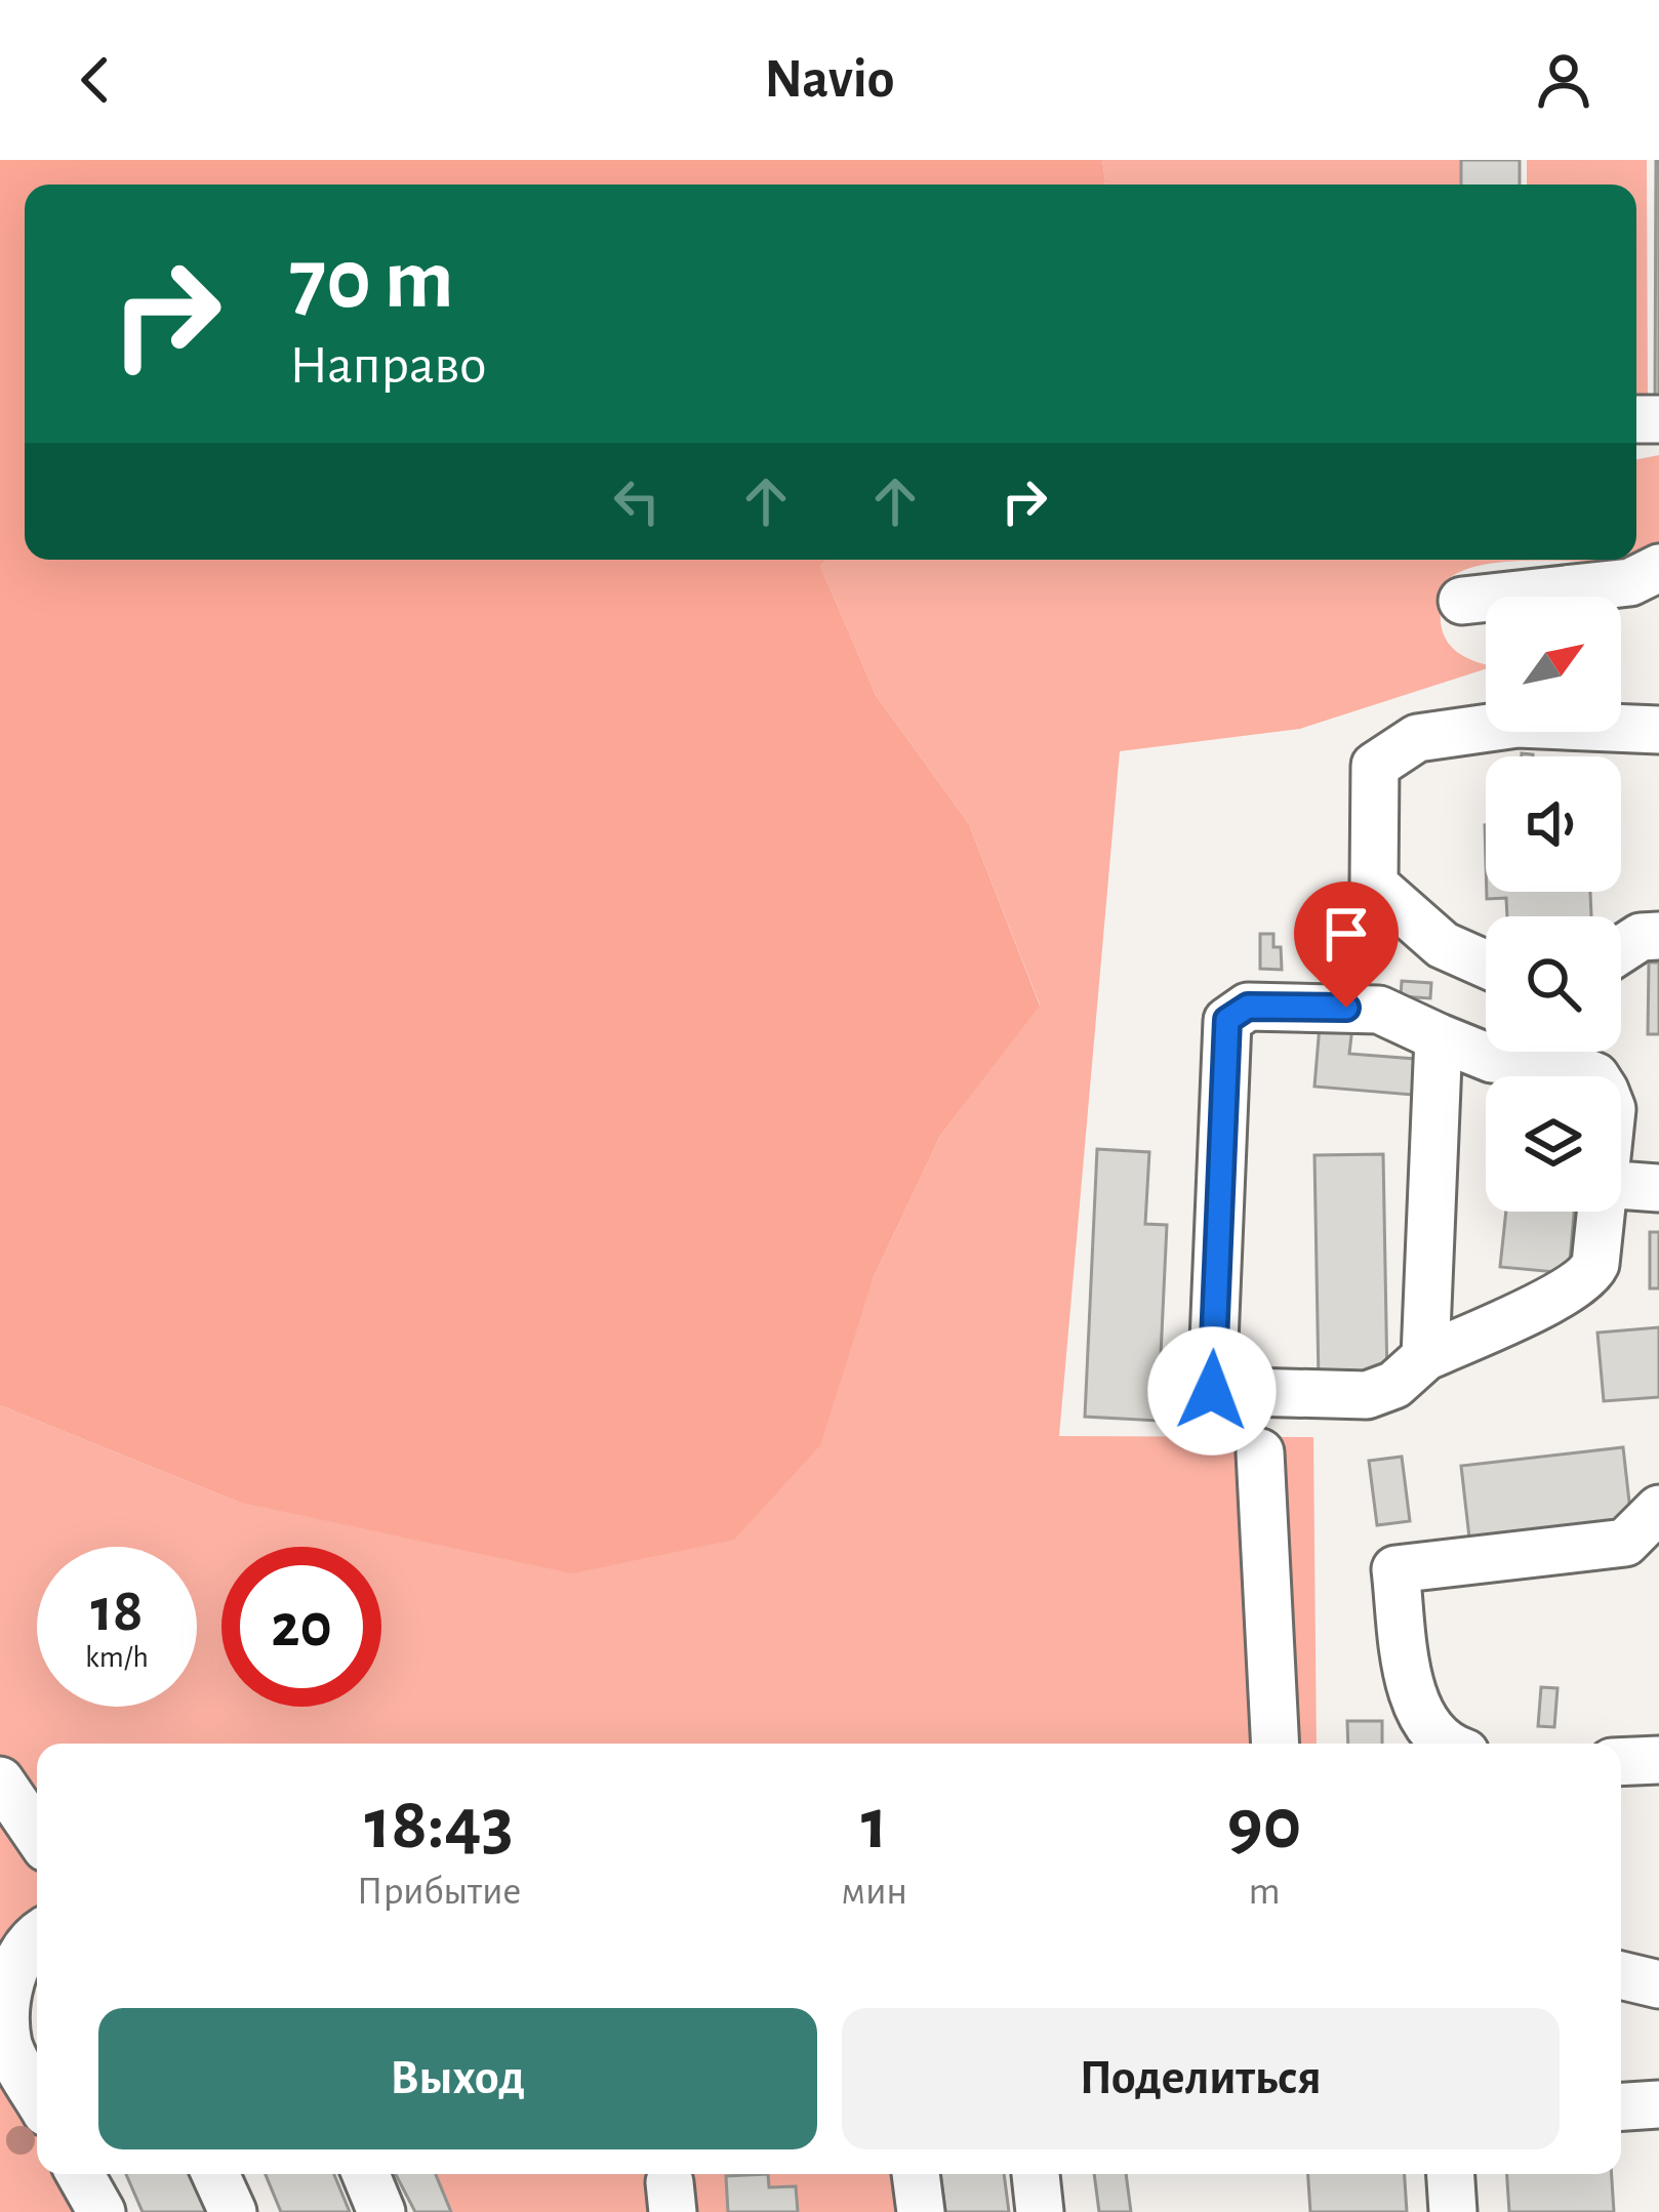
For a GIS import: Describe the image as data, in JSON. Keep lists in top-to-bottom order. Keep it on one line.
{"north":"top right","page":{"header":"Navio","turn":["70 m","Направо"],"speed":"18 km/h","limit":"20","eta":["18:43","Прибытие","1","мин","90","m"],"buttons":["Выход","Поделиться"]}}
